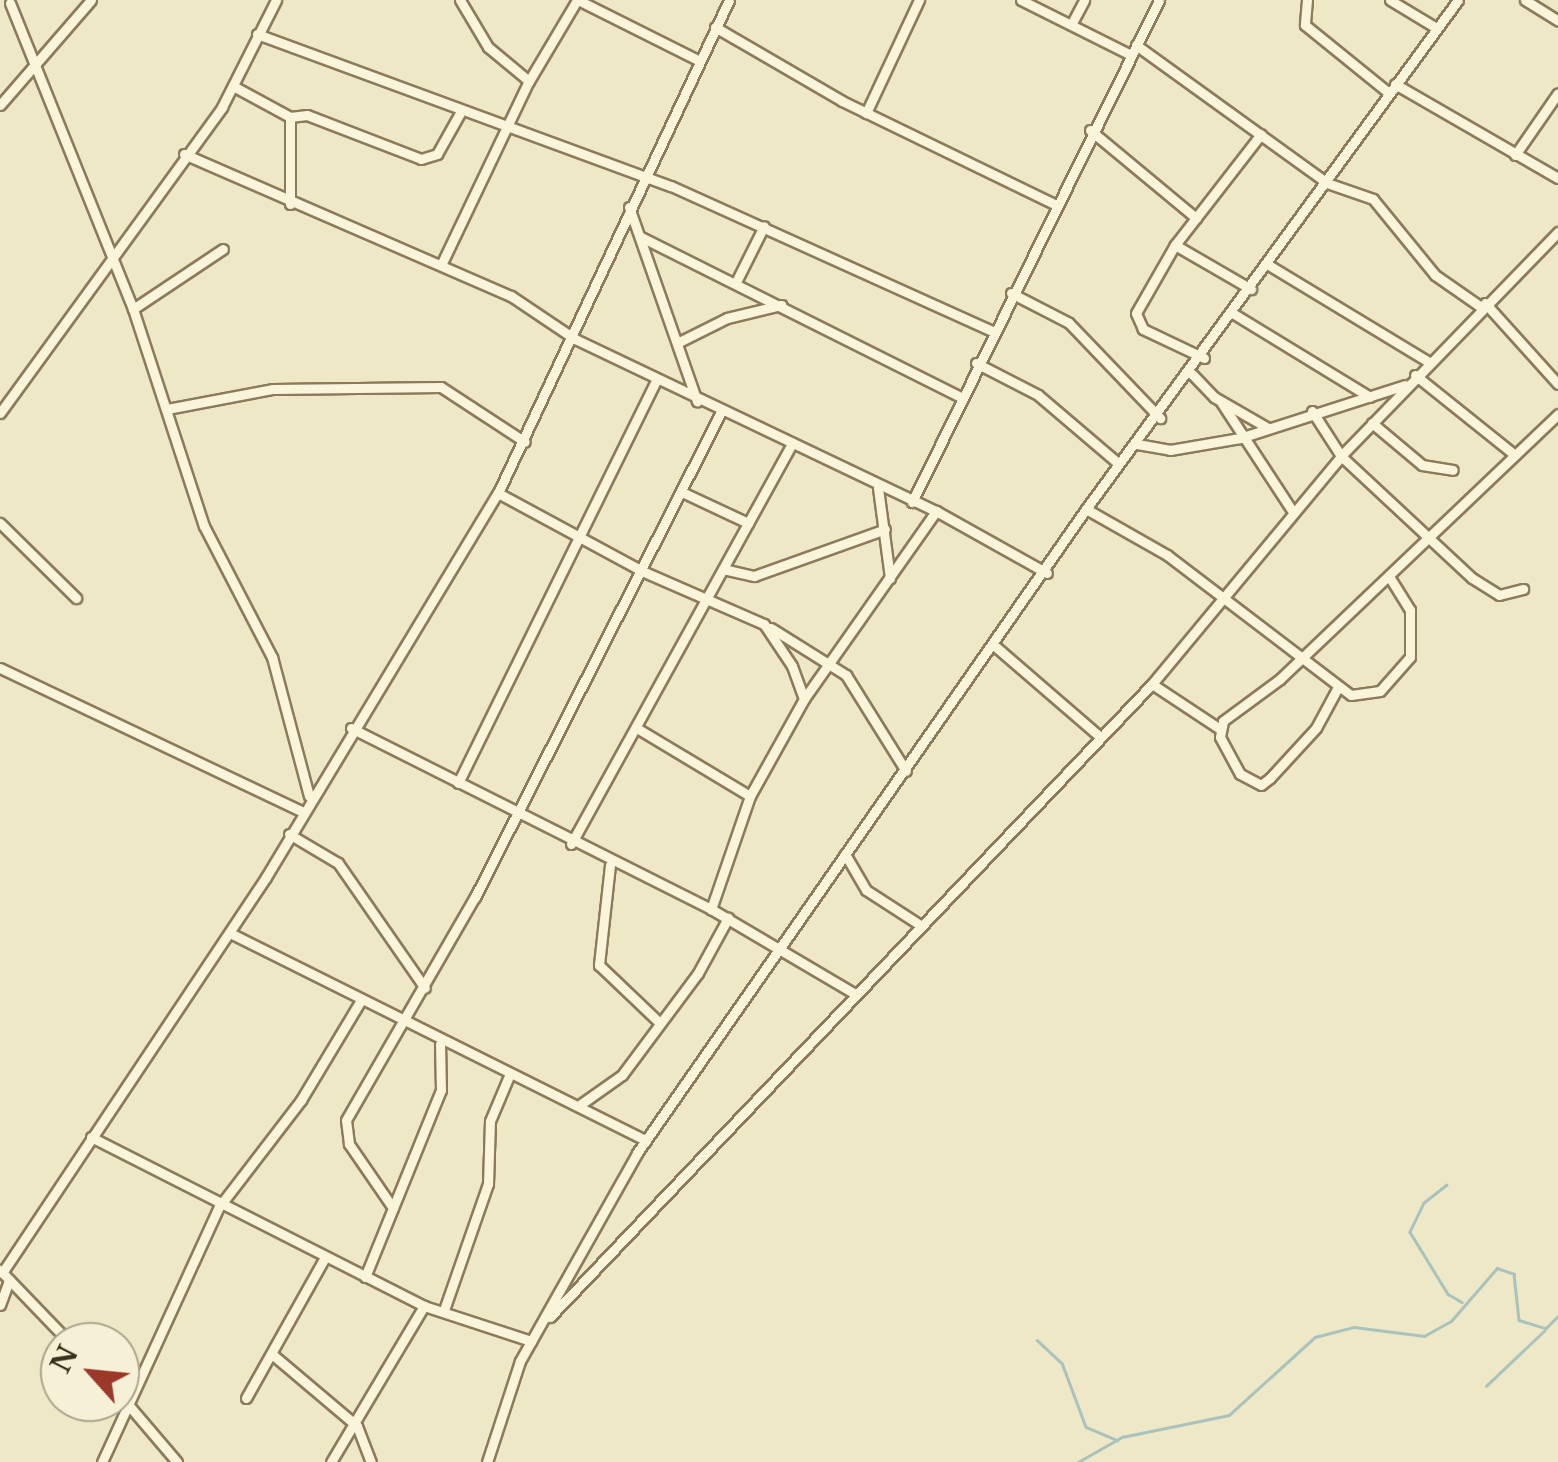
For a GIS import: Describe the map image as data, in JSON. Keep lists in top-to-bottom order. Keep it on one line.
{"north":"top left"}
